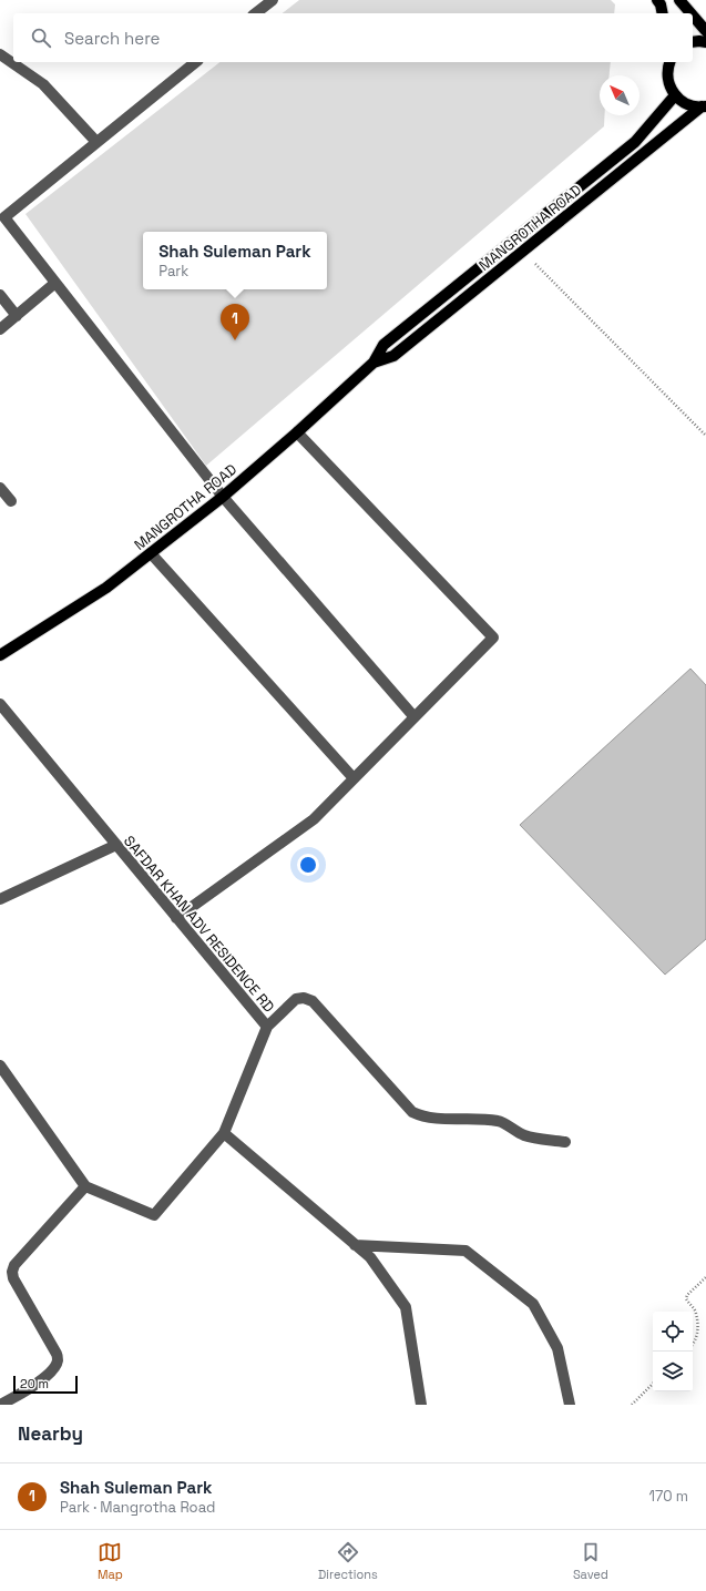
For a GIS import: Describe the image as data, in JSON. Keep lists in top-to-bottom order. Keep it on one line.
{"streets":{"main road":["MANGROTHA ROAD"],"street":["SAFDAR KHAN ADV RESIDENCE RD"]},"scale_bar":"20 m","north":"top left","page":{"search":"Search here","popup":["Shah Suleman Park","Park"],"pins":"1","scale":"20 m","heading":"Nearby","list":[{"mark":"1","name":"Shah Suleman Park","note":"Park · Mangrotha Road","value":"170 m"}],"nav":["Map","Directions","Saved"]}}
